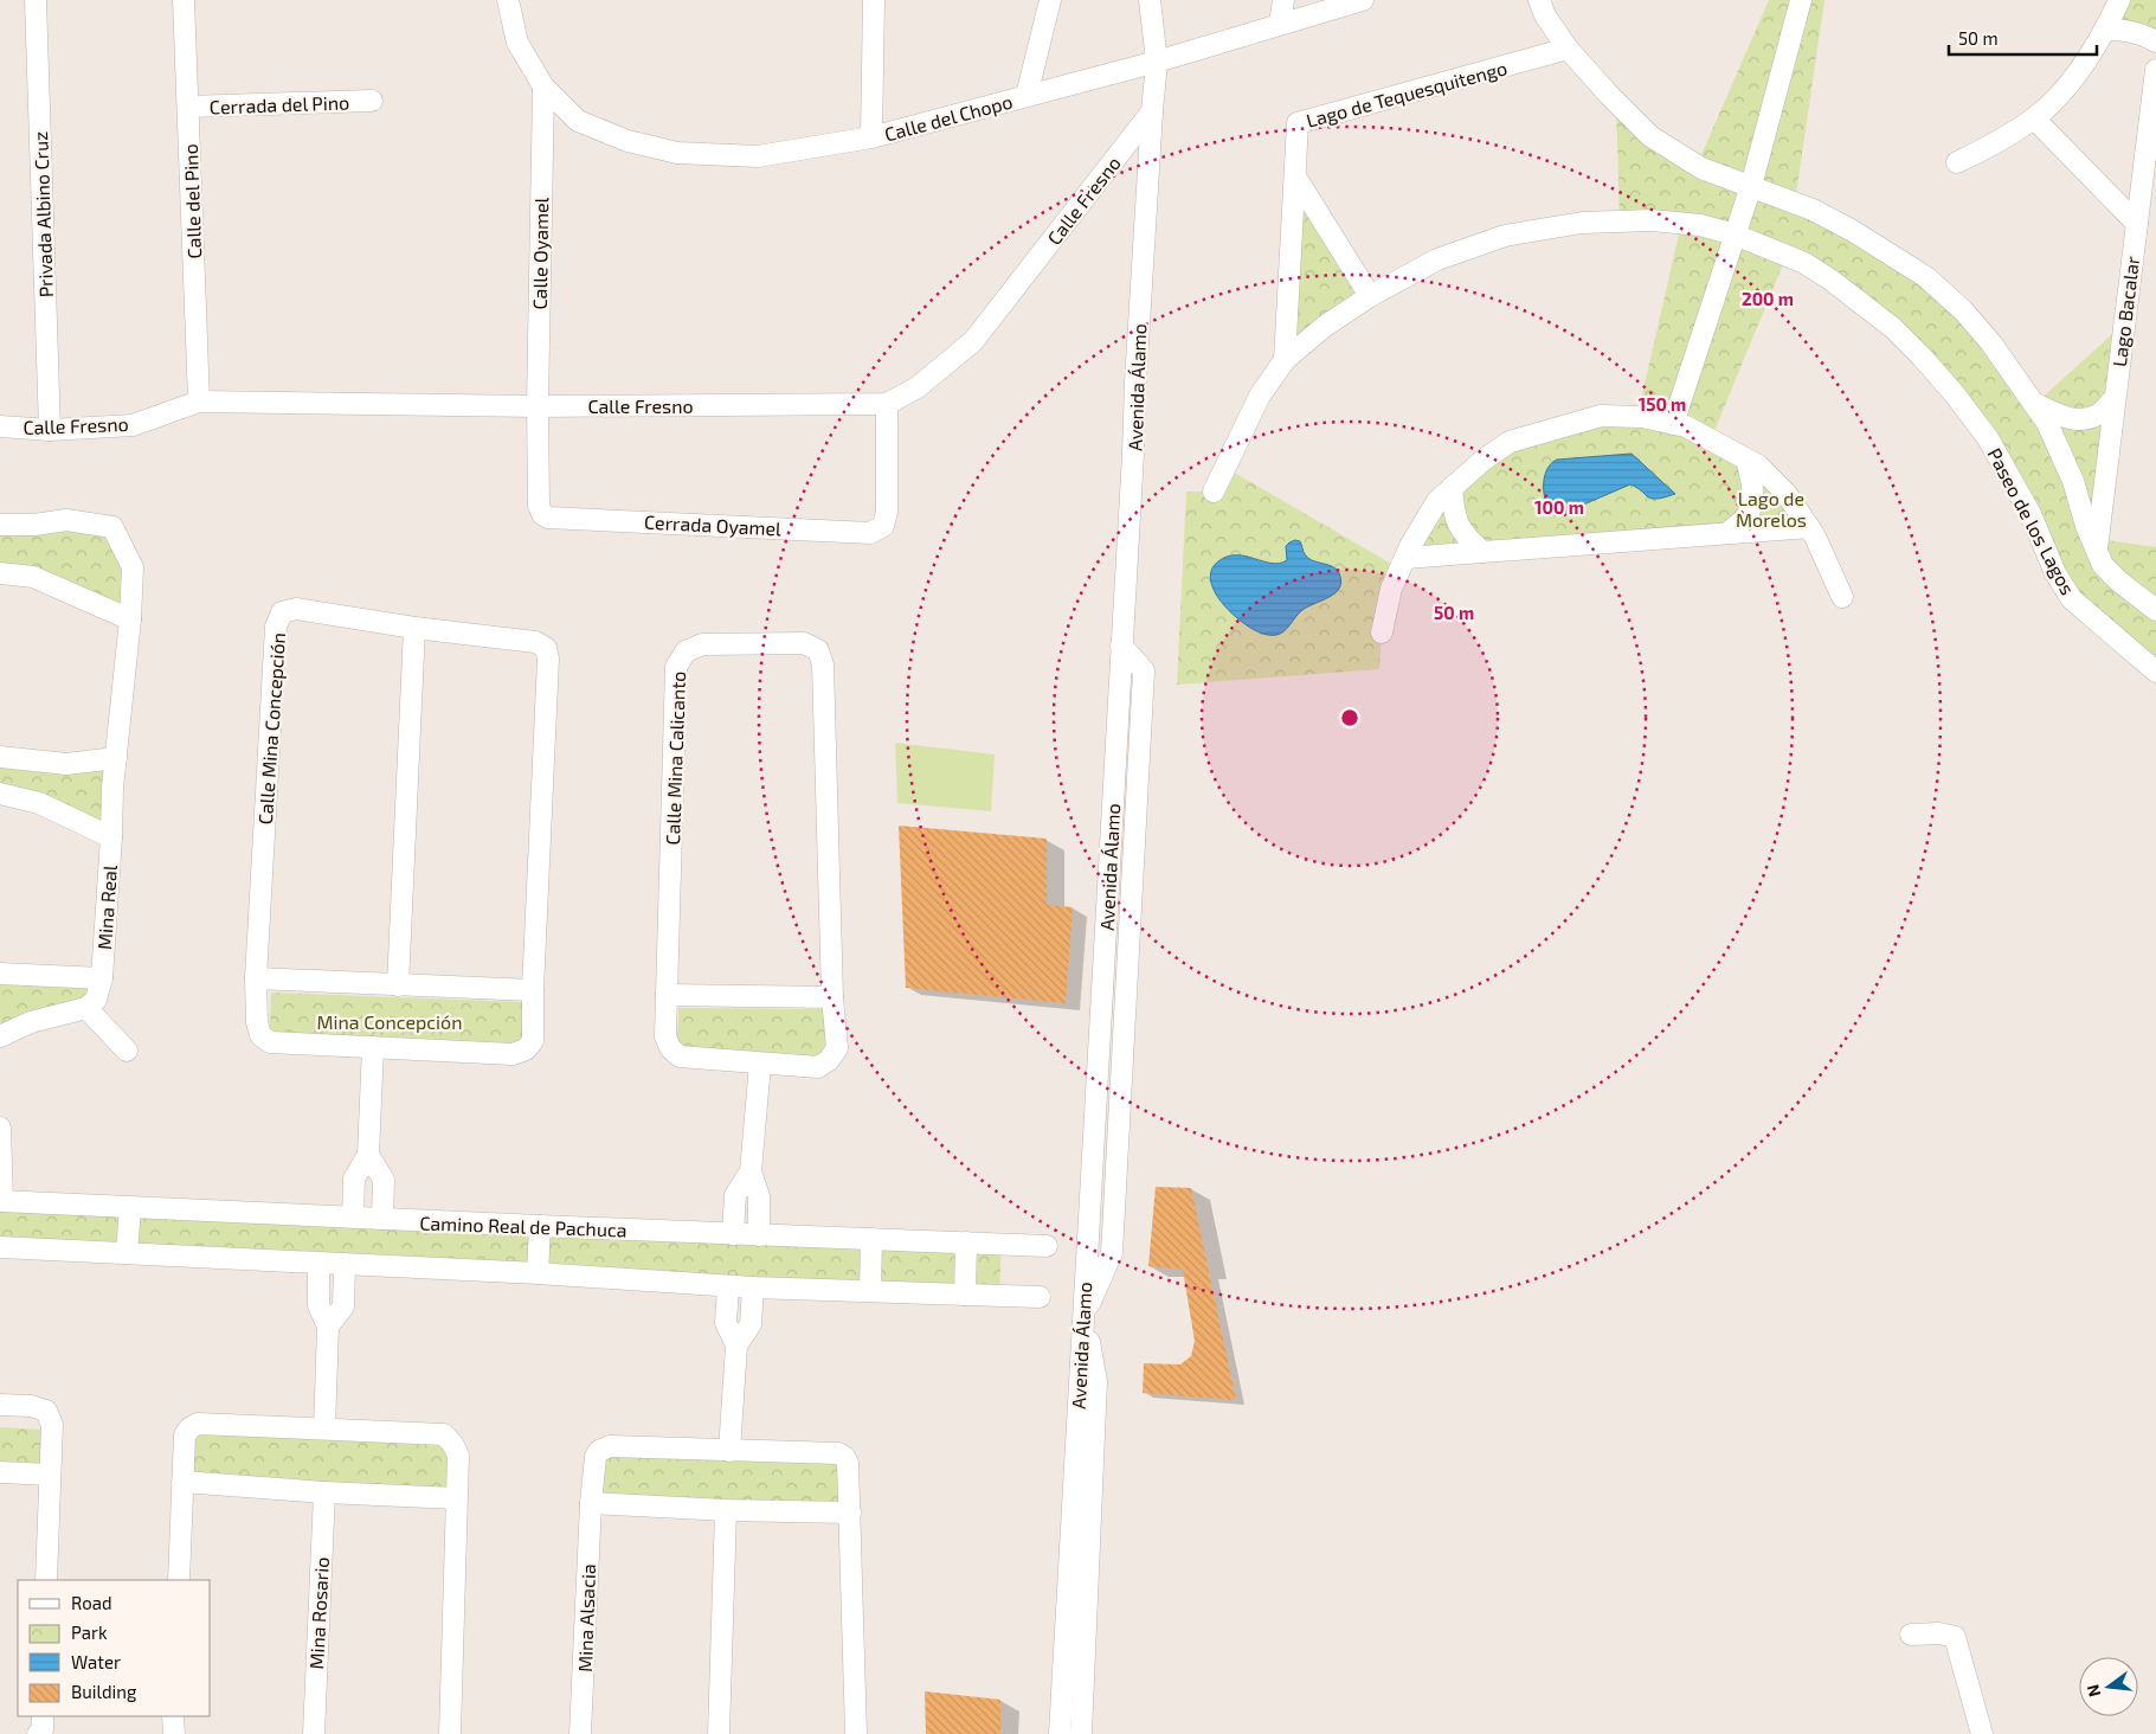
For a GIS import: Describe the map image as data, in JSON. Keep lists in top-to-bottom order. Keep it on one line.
{"streets":{"street":["Lago de Tequesquitengo","Cerrada del Pino","Calle del Chopo","Calle Fresno","Calle del Pino","Privada Albino Cruz","Calle Oyamel","Lago Bacalar","Avenida Álamo","Paseo de los Lagos","Cerrada Oyamel","Calle Mina Concepción","Calle Mina Calicanto","Mina Real","Camino Real de Pachuca","Mina Rosario","Mina Alsacia"]},"crossings":[["Cerrada del Pino","Calle del Pino"],["Calle del Chopo","Calle Oyamel"],["Calle del Chopo","Avenida Álamo"],["Calle Fresno","Calle del Pino"],["Calle Fresno","Privada Albino Cruz"],["Calle Fresno","Calle Oyamel"],["Calle Fresno","Avenida Álamo"],["Calle Fresno","Cerrada Oyamel"],["Calle Oyamel","Cerrada Oyamel"]],"parks":["Lago de Morelos","Mina Concepción"],"legend":["Road","Park","Water","Building"],"scale_bar":"50 m","north":"left","rings":["200 m","150 m","100 m","50 m"]}
